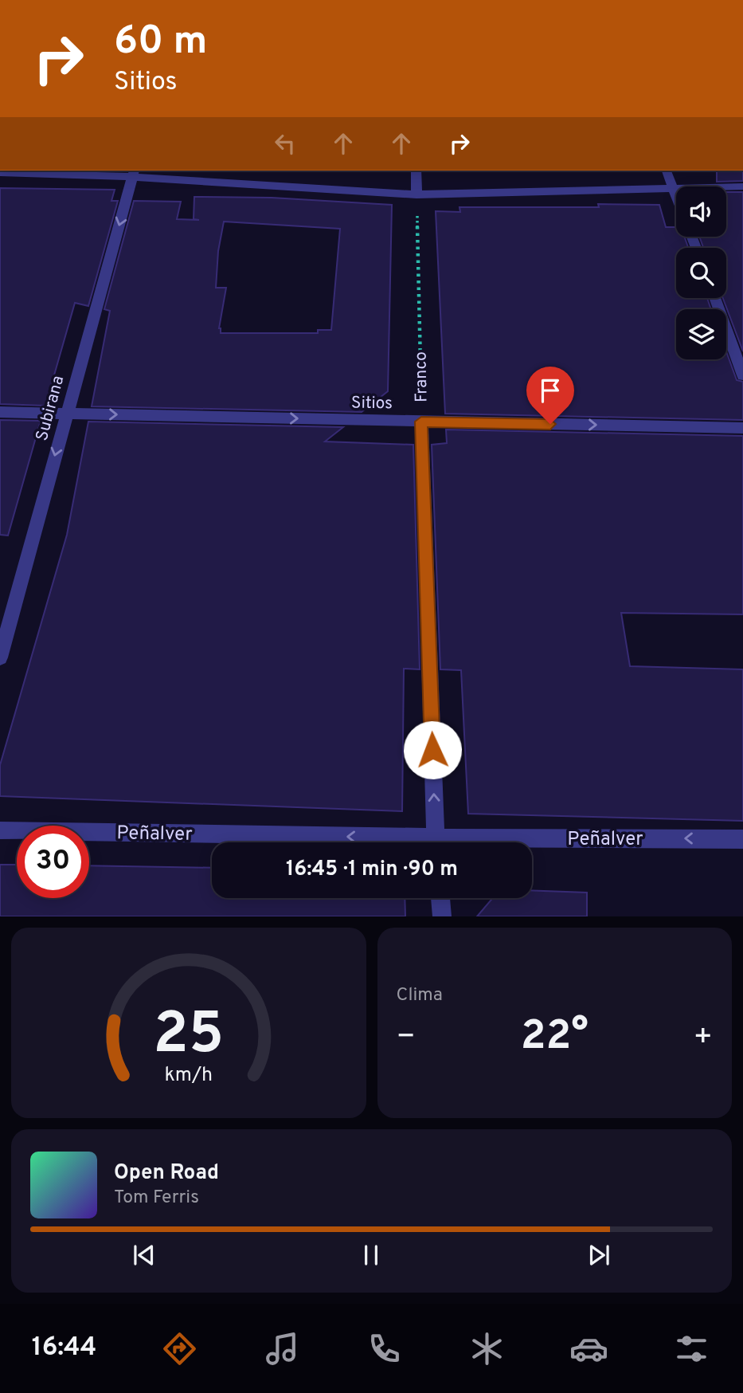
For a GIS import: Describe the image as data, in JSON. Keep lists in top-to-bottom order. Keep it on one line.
{"streets":{"street":["Franco","Sitios","Subirana","Peñalver"]},"crossings":[["Franco","Sitios"],["Sitios","Subirana"]],"one_way":["Franco","Sitios","Subirana","Peñalver"],"page":{"turn":["60 m","Sitios"],"limit":"30","trip":"16:45 · 1 min · 90 m","tile":"Clima","heat":["−","22°","+"],"song":["Open Road","Tom Ferris"],"tabs":"16:44","gauge":["25","km/h"]}}
